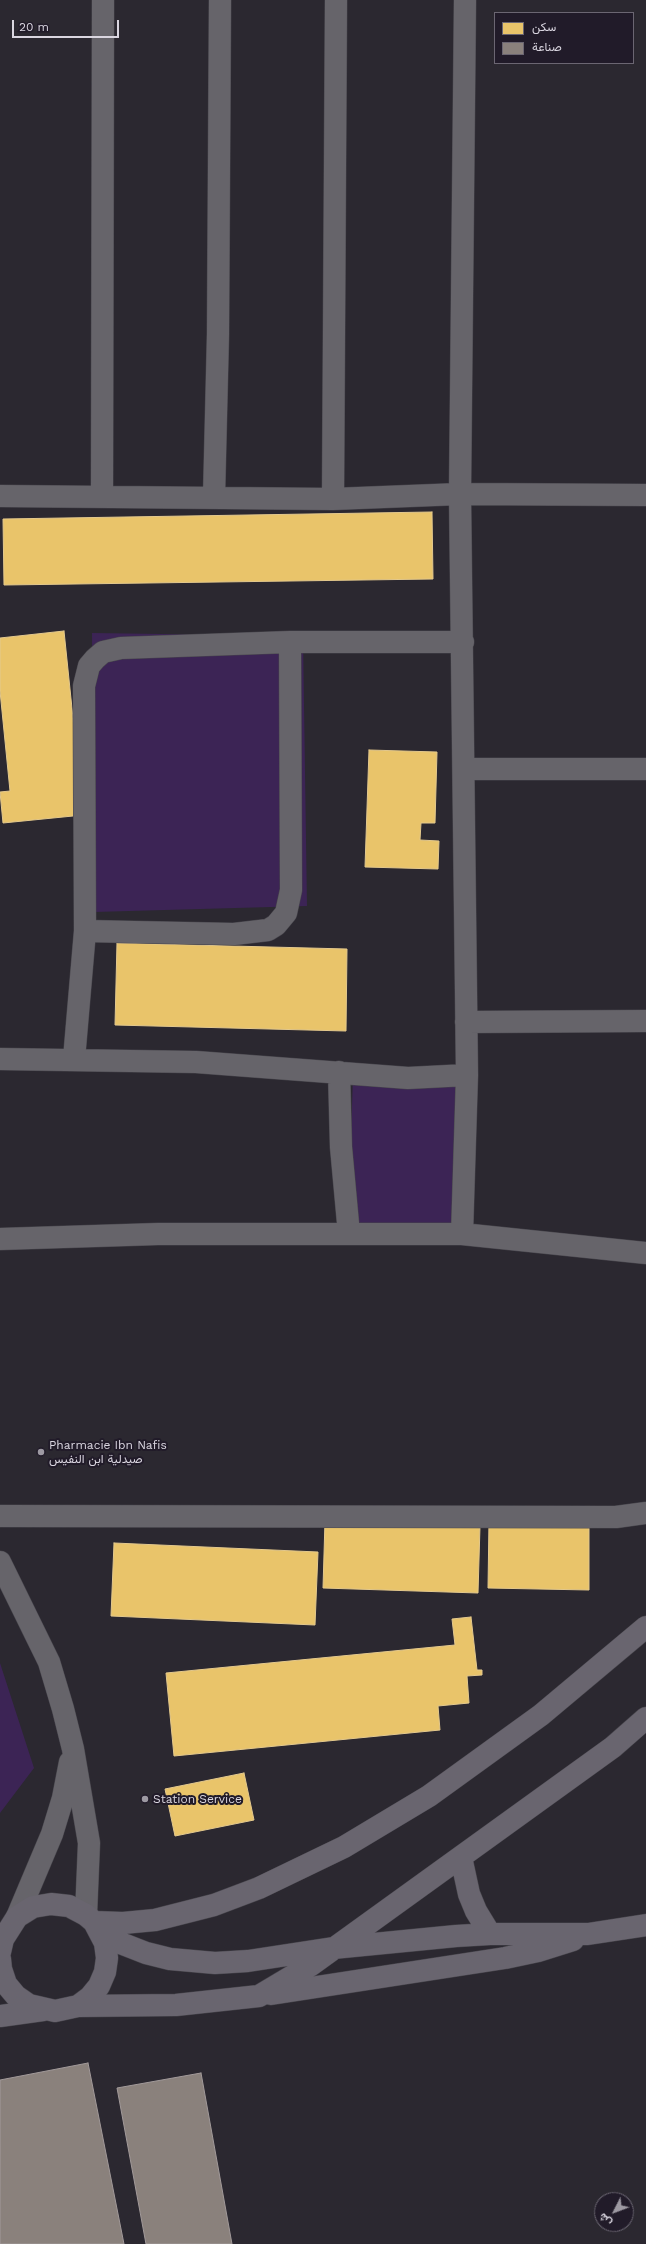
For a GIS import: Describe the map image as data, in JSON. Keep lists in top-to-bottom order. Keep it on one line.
{"places":["Pharmacie Ibn Nafis صيدلية ابن النفيس","Station Service"],"legend":["سكن","صناعة"],"scale_bar":"20 m","north":"bottom left"}
